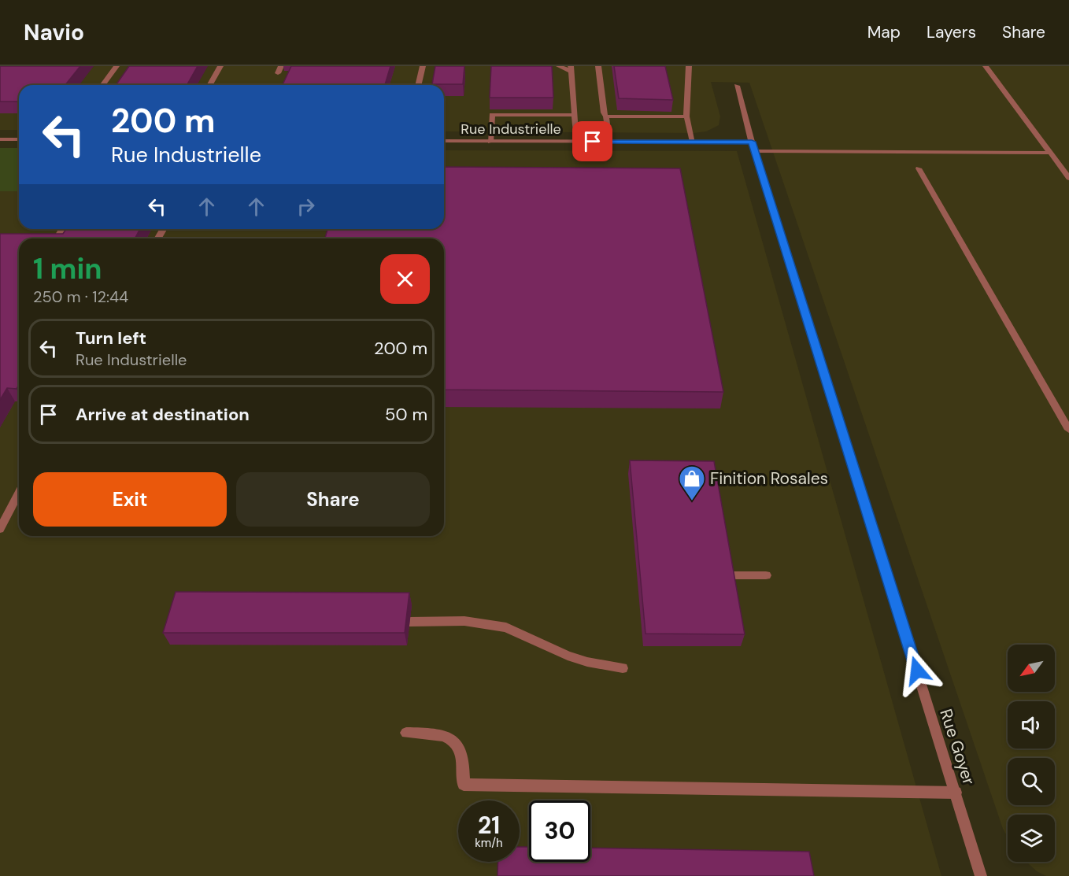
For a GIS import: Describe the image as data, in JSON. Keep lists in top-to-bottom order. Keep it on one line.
{"streets":{"street":["Rue Industrielle","Rue Goyer"]},"crossings":[["Rue Industrielle","Rue Goyer"]],"places":{"shop":["Finition Rosales"]},"north":"bottom left","page":{"header":"Navio","nav":["Map","Layers","Share"],"turn":["200 m","Rue Industrielle"],"heading":["1 min","250 m · 12:44"],"list":[{"name":"Turn left","note":"Rue Industrielle","value":"200 m"},{"name":"Arrive at destination","value":"50 m"}],"buttons":["Exit","Share"],"speed":"21 km/h","limit":"30"}}
